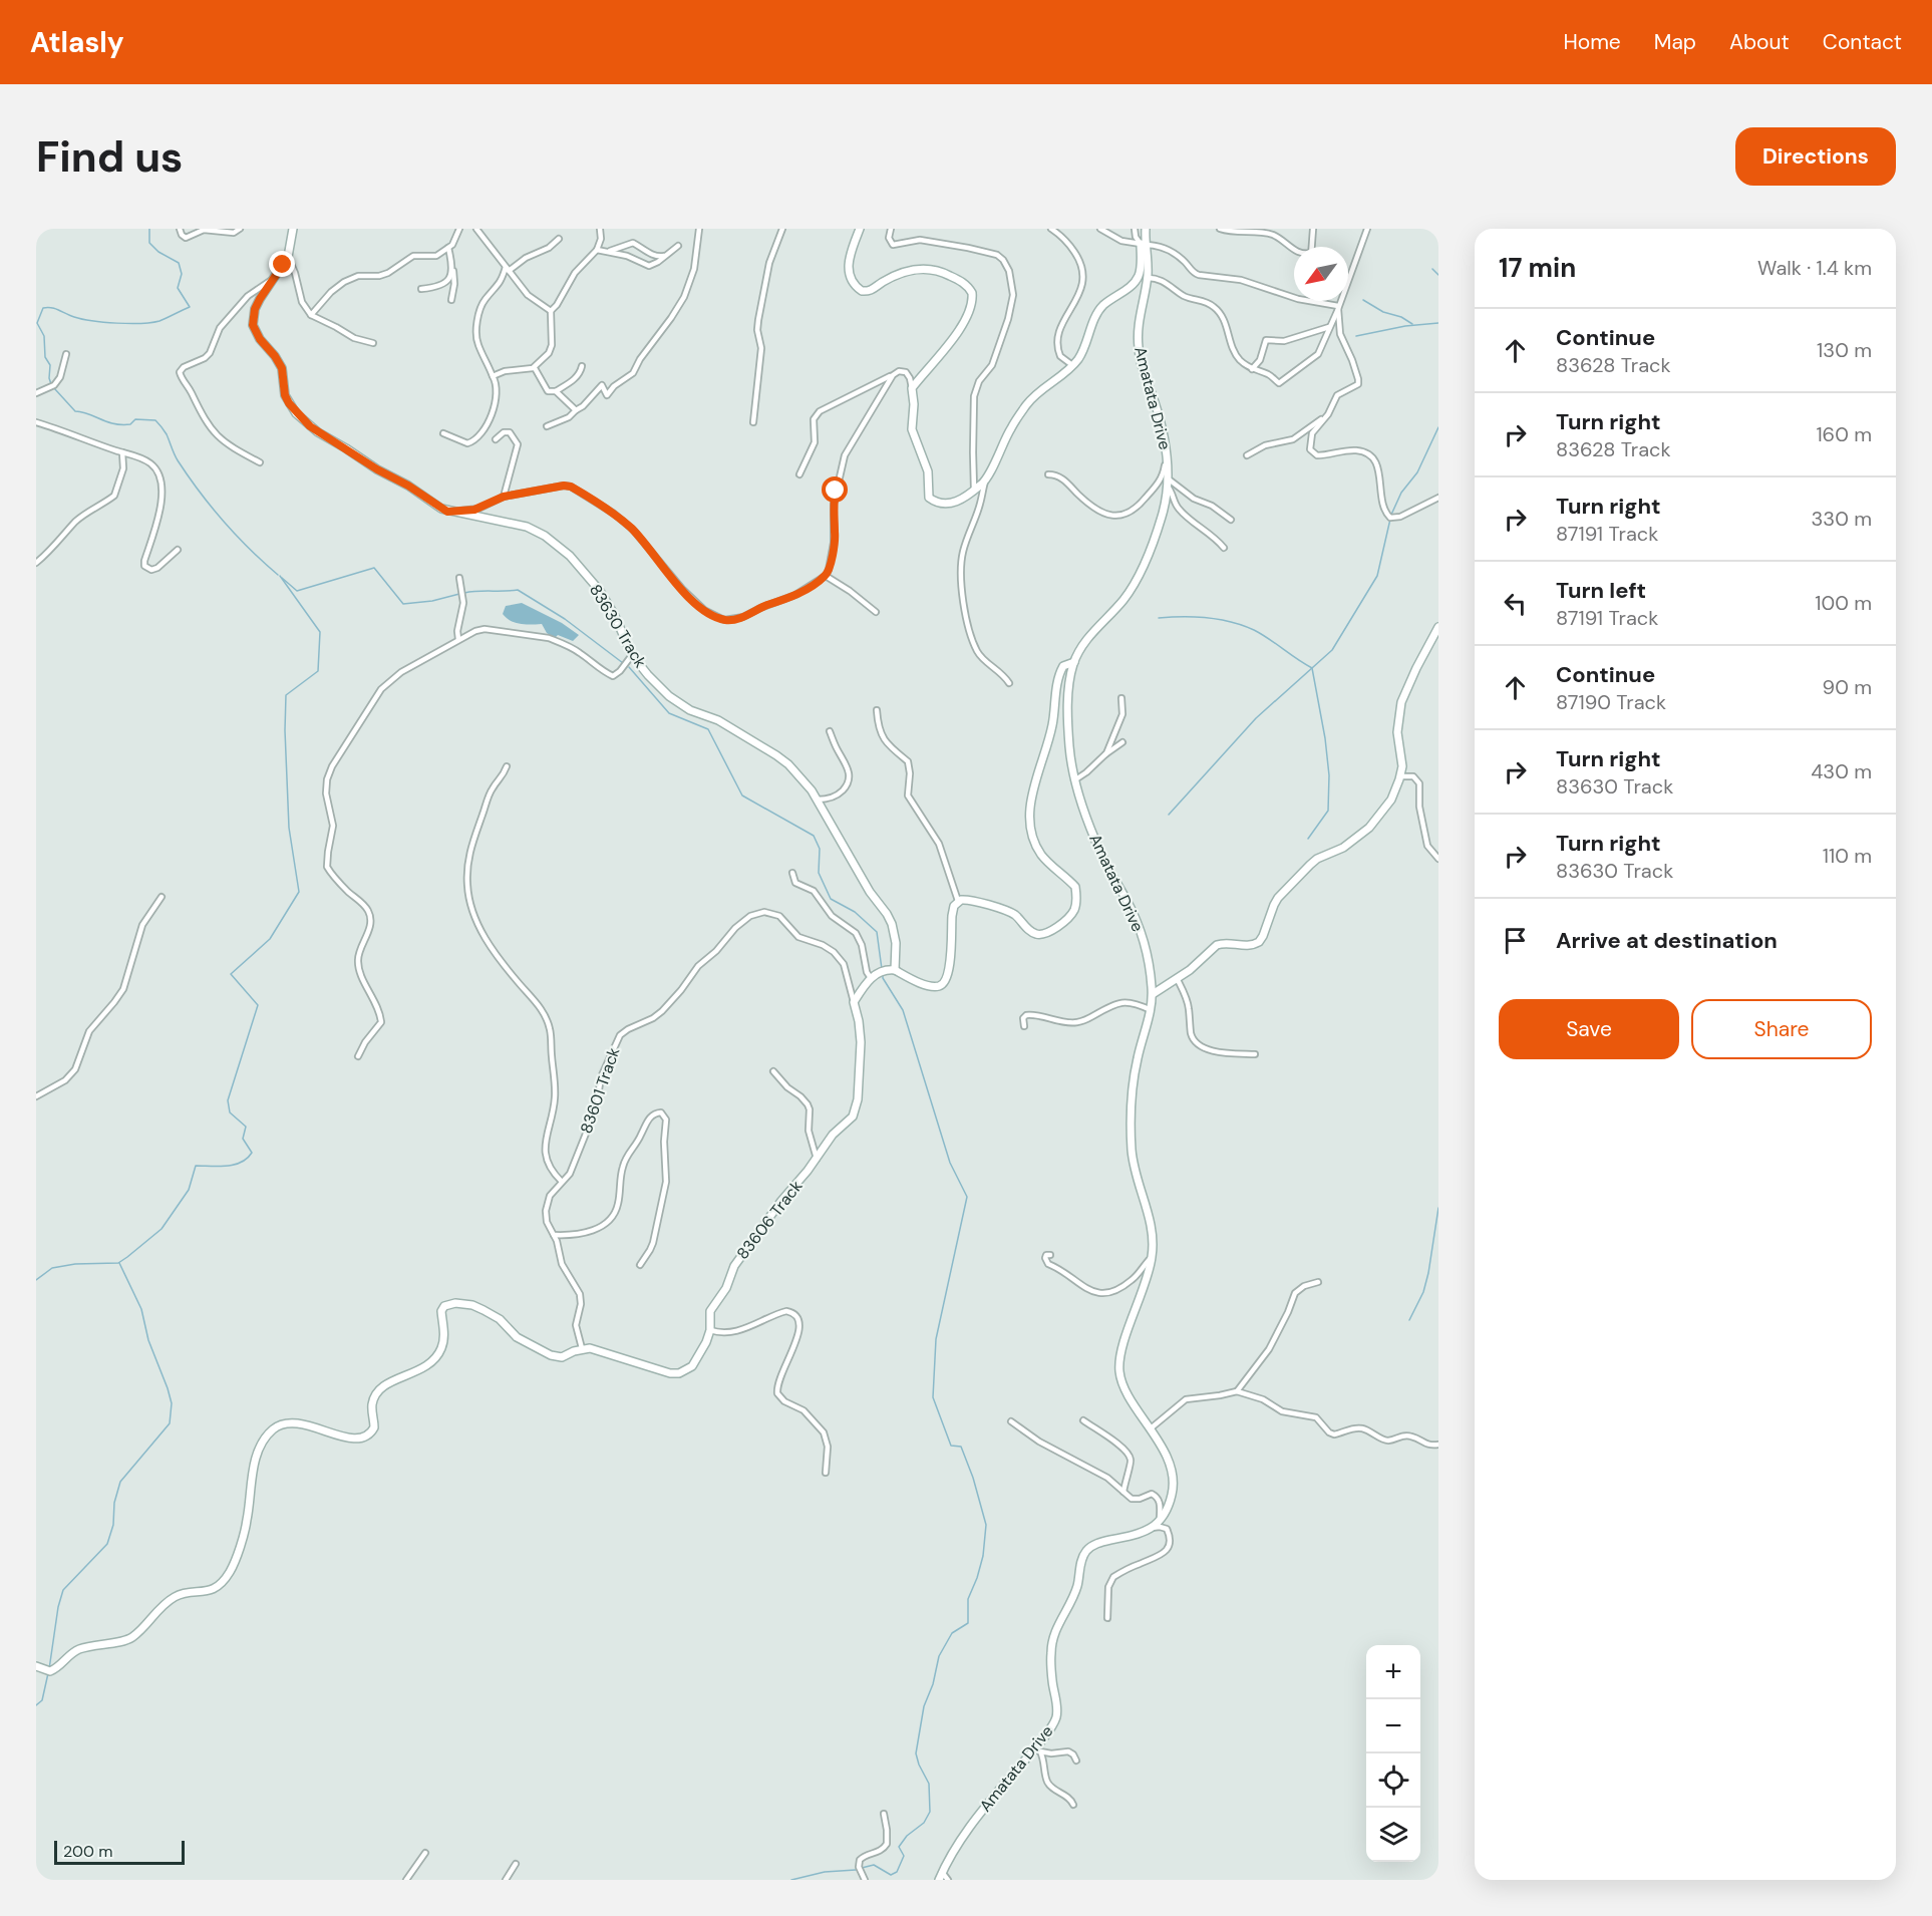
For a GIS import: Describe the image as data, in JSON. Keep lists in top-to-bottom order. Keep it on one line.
{"streets":{"street":["Amatata Drive","83630 Track","83601 Track","83606 Track"]},"crossings":[["83601 Track","83606 Track"]],"scale_bar":"200 m","north":"bottom left","page":{"header":"Atlasly","nav":["Home","Map","About","Contact"],"buttons":["Directions",["Save","Share"]],"title":"Find us","heading":["17 min","Walk · 1.4 km"],"list":[["Continue","83628 Track","130 m"],["Turn right","83628 Track","160 m"],["Turn right","87191 Track","330 m"],["Turn left","87191 Track","100 m"],["Continue","87190 Track","90 m"],["Turn right","83630 Track","430 m"],["Turn right","83630 Track","110 m"],"Arrive at destination"],"map_buttons":["+","−"],"scale":"200 m"}}
